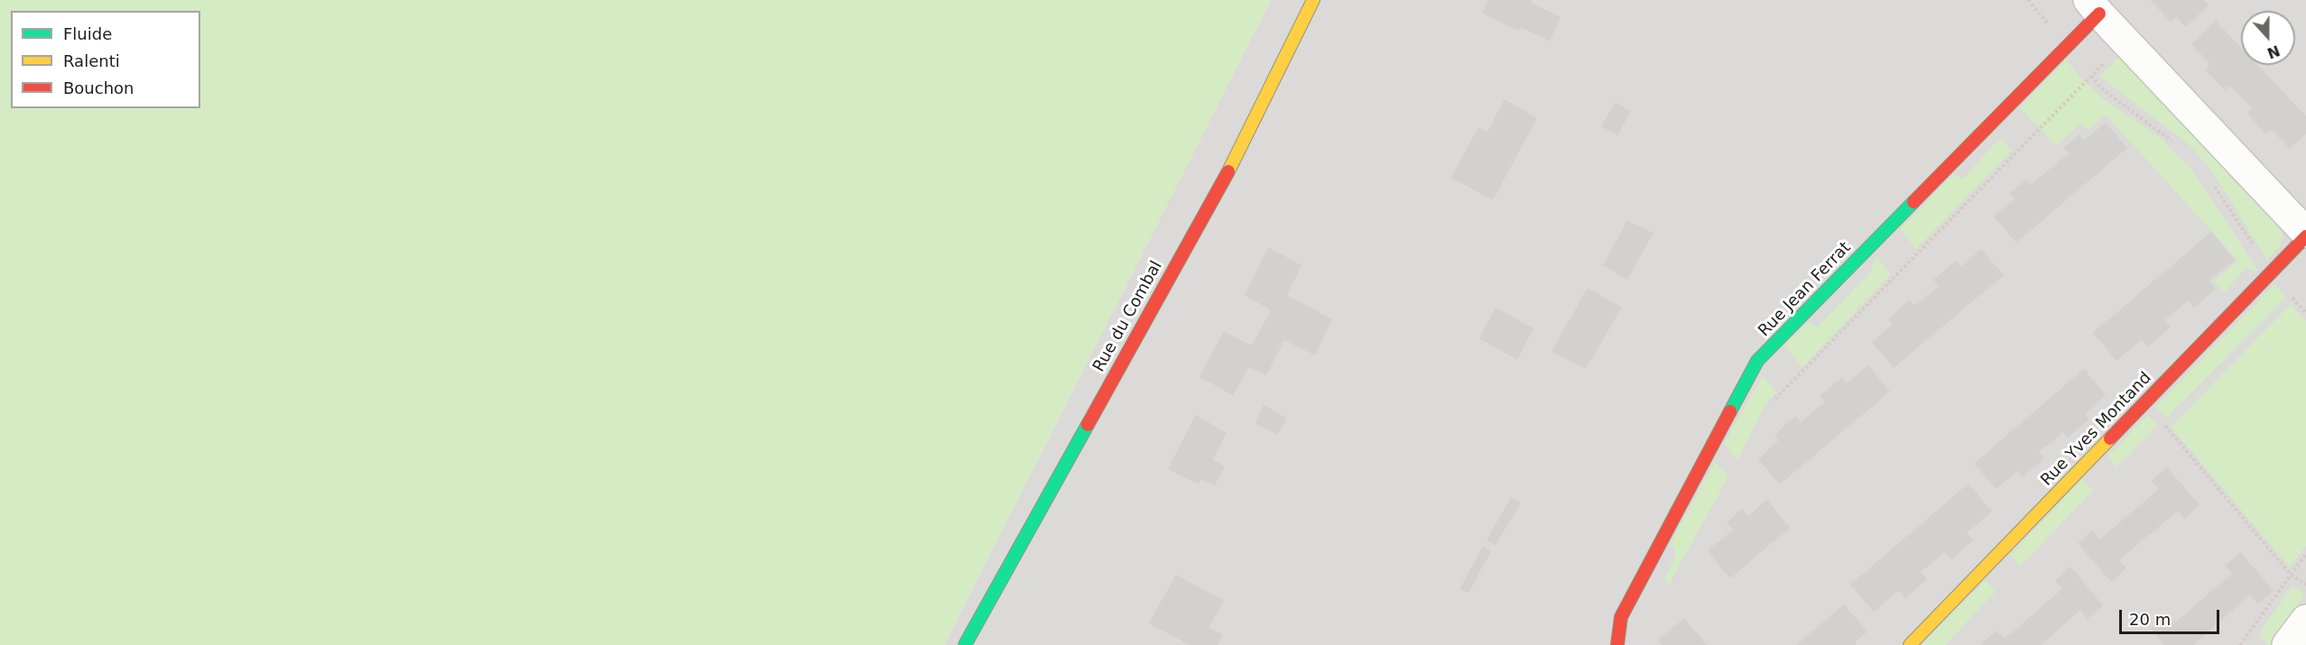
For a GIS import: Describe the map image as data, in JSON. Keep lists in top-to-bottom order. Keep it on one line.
{"streets":{"street":["Rue Jean Ferrat","Rue du Combal","Rue Yves Montand"]},"legend":["Fluide","Ralenti","Bouchon"],"scale_bar":"20 m","north":"bottom"}
